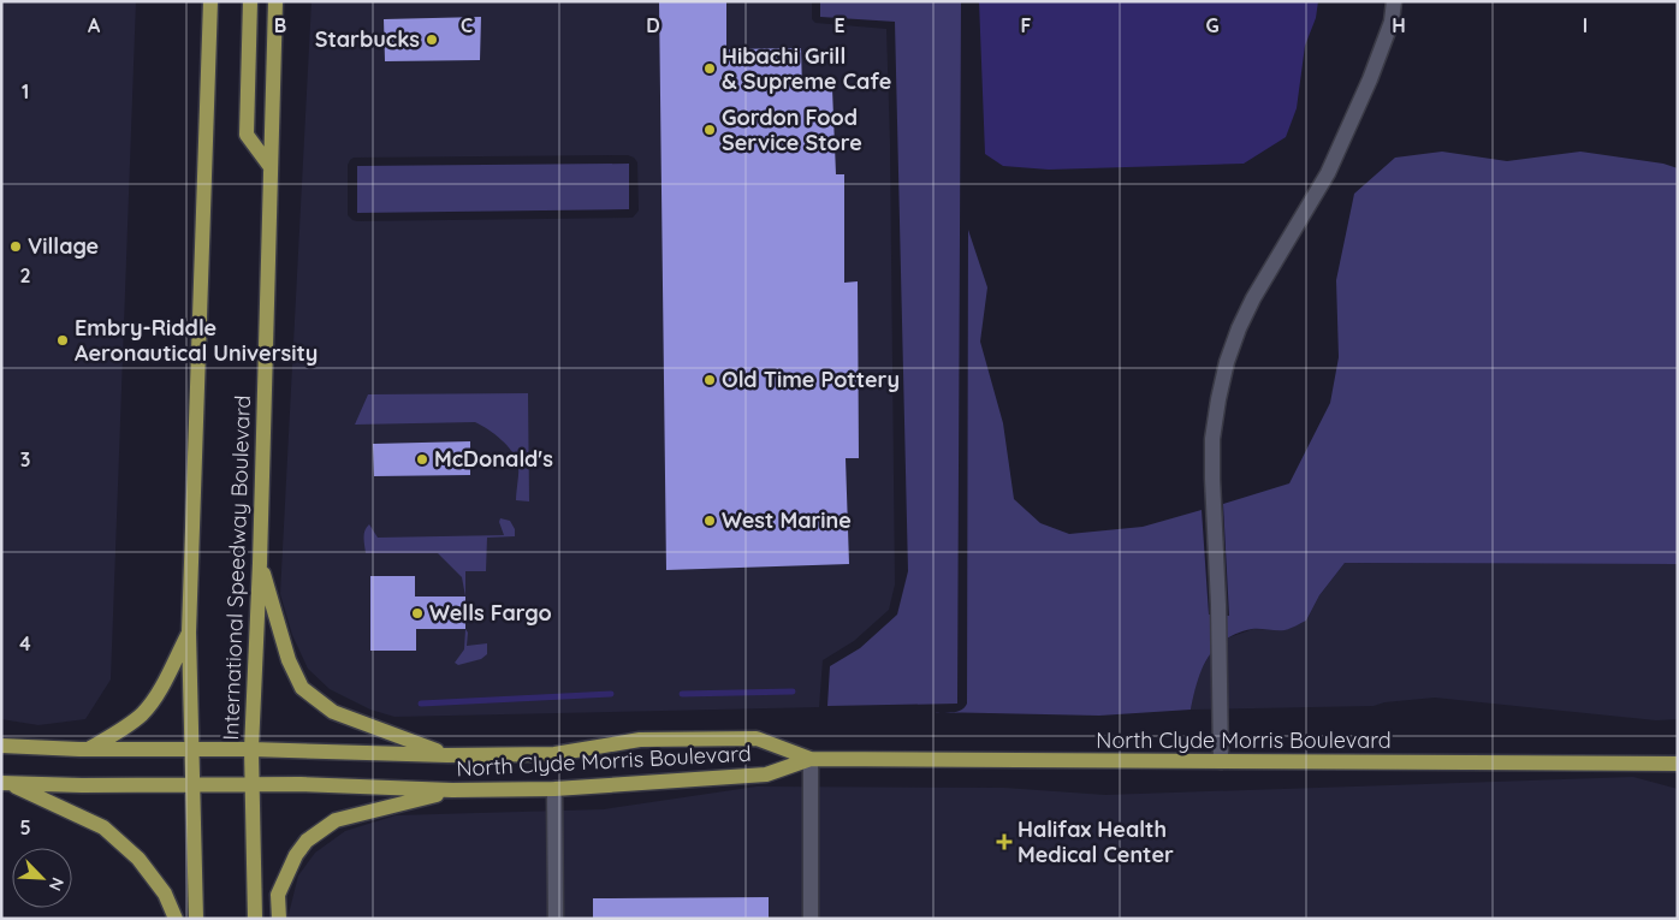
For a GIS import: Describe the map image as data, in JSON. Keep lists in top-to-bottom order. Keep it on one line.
{"streets":{"main road":["International Speedway Boulevard","North Clyde Morris Boulevard"]},"crossings":[["International Speedway Boulevard","North Clyde Morris Boulevard"]],"places":{"other":["Starbucks","Hibachi Grill & Supreme Cafe","Gordon Food Service Store","Village","Embry-Riddle Aeronautical University","Old Time Pottery","McDonald's","West Marine","Wells Fargo"],"health":["Halifax Health Medical Center"]},"north":"bottom right","grid":{"columns":["A","B","C","D","E","F","G","H","I"],"rows":["1","2","3","4","5"]}}
